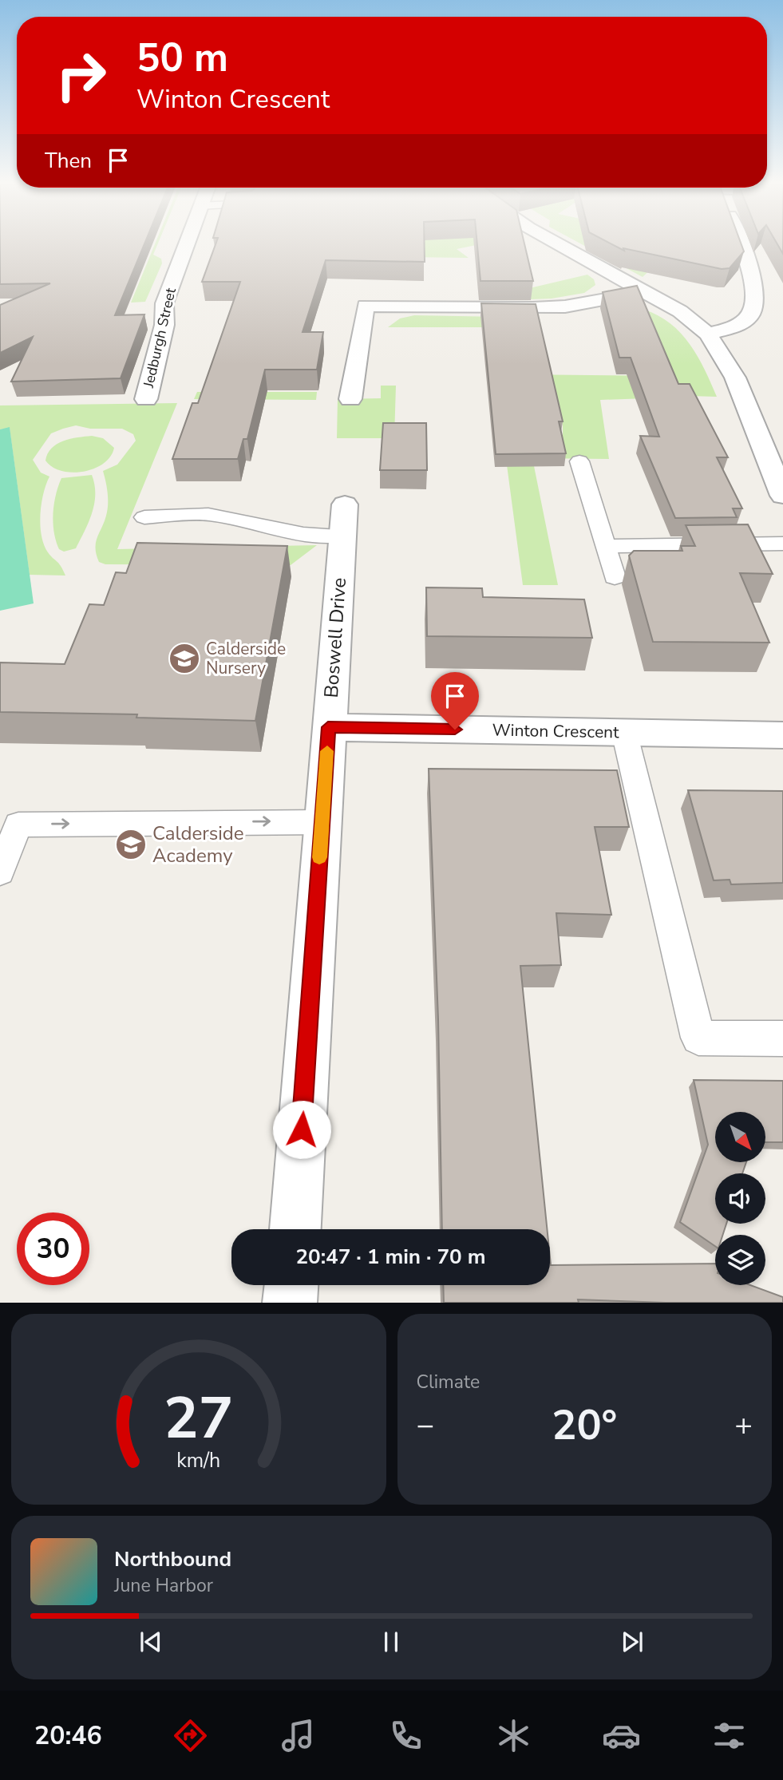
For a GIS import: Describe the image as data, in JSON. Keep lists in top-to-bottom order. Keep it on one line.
{"streets":{"street":["Jedburgh Street","Boswell Drive","Winton Crescent"]},"crossings":[["Boswell Drive","Winton Crescent"]],"places":{"school or university":["Calderside Nursery","Calderside Academy"]},"north":"bottom right","page":{"turn":["50 m","Winton Crescent"],"then":"Then","limit":"30","trip":"20:47 · 1 min · 70 m","tile":"Climate","heat":["−","20°","+"],"song":["Northbound","June Harbor"],"tabs":"20:46","gauge":["27","km/h"]}}
